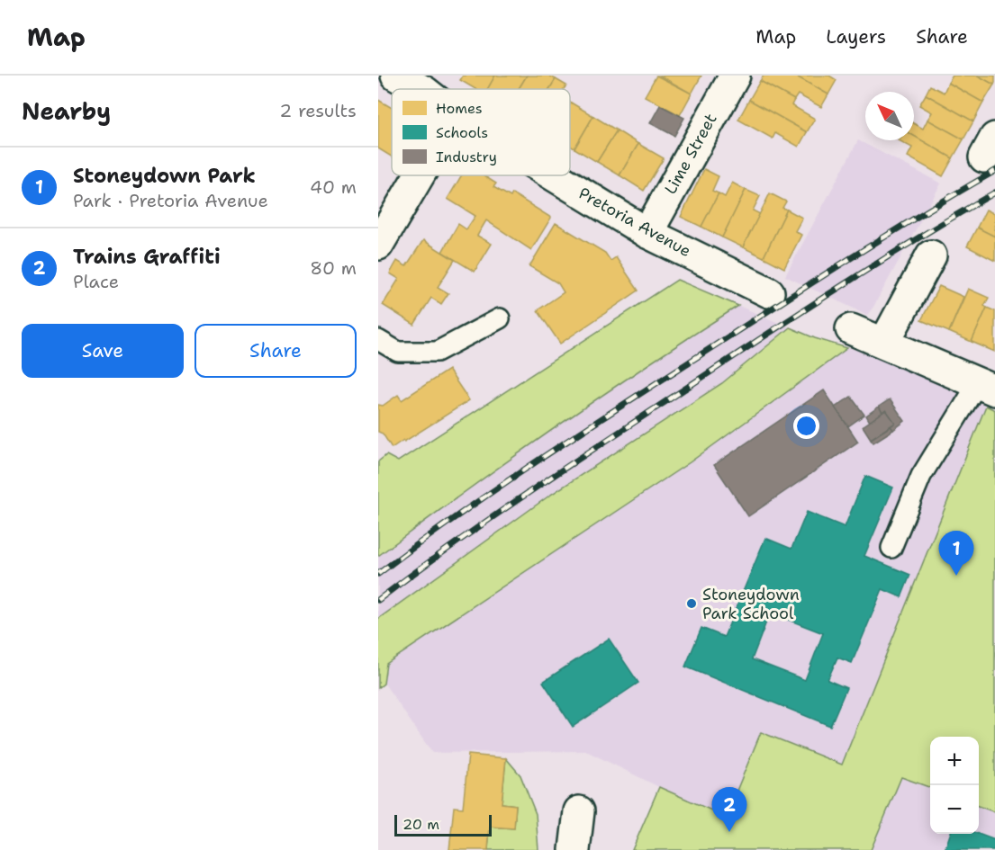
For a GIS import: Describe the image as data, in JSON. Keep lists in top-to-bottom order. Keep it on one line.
{"streets":{"street":["Lime Street","Pretoria Avenue"]},"crossings":[["Lime Street","Pretoria Avenue"]],"places":["Stoneydown Park School"],"legend":["Homes","Schools","Industry"],"scale_bar":"20 m","north":"top left","page":{"header":"Map","nav":["Map","Layers","Share"],"heading":["Nearby","2 results"],"list":[{"mark":"1","name":"Stoneydown Park","note":"Park · Pretoria Avenue","value":"40 m"},{"mark":"2","name":"Trains Graffiti","note":"Place","value":"80 m"}],"buttons":["Save","Share"],"pins":["1","2"],"map_buttons":["+","−"],"scale":"20 m"}}
